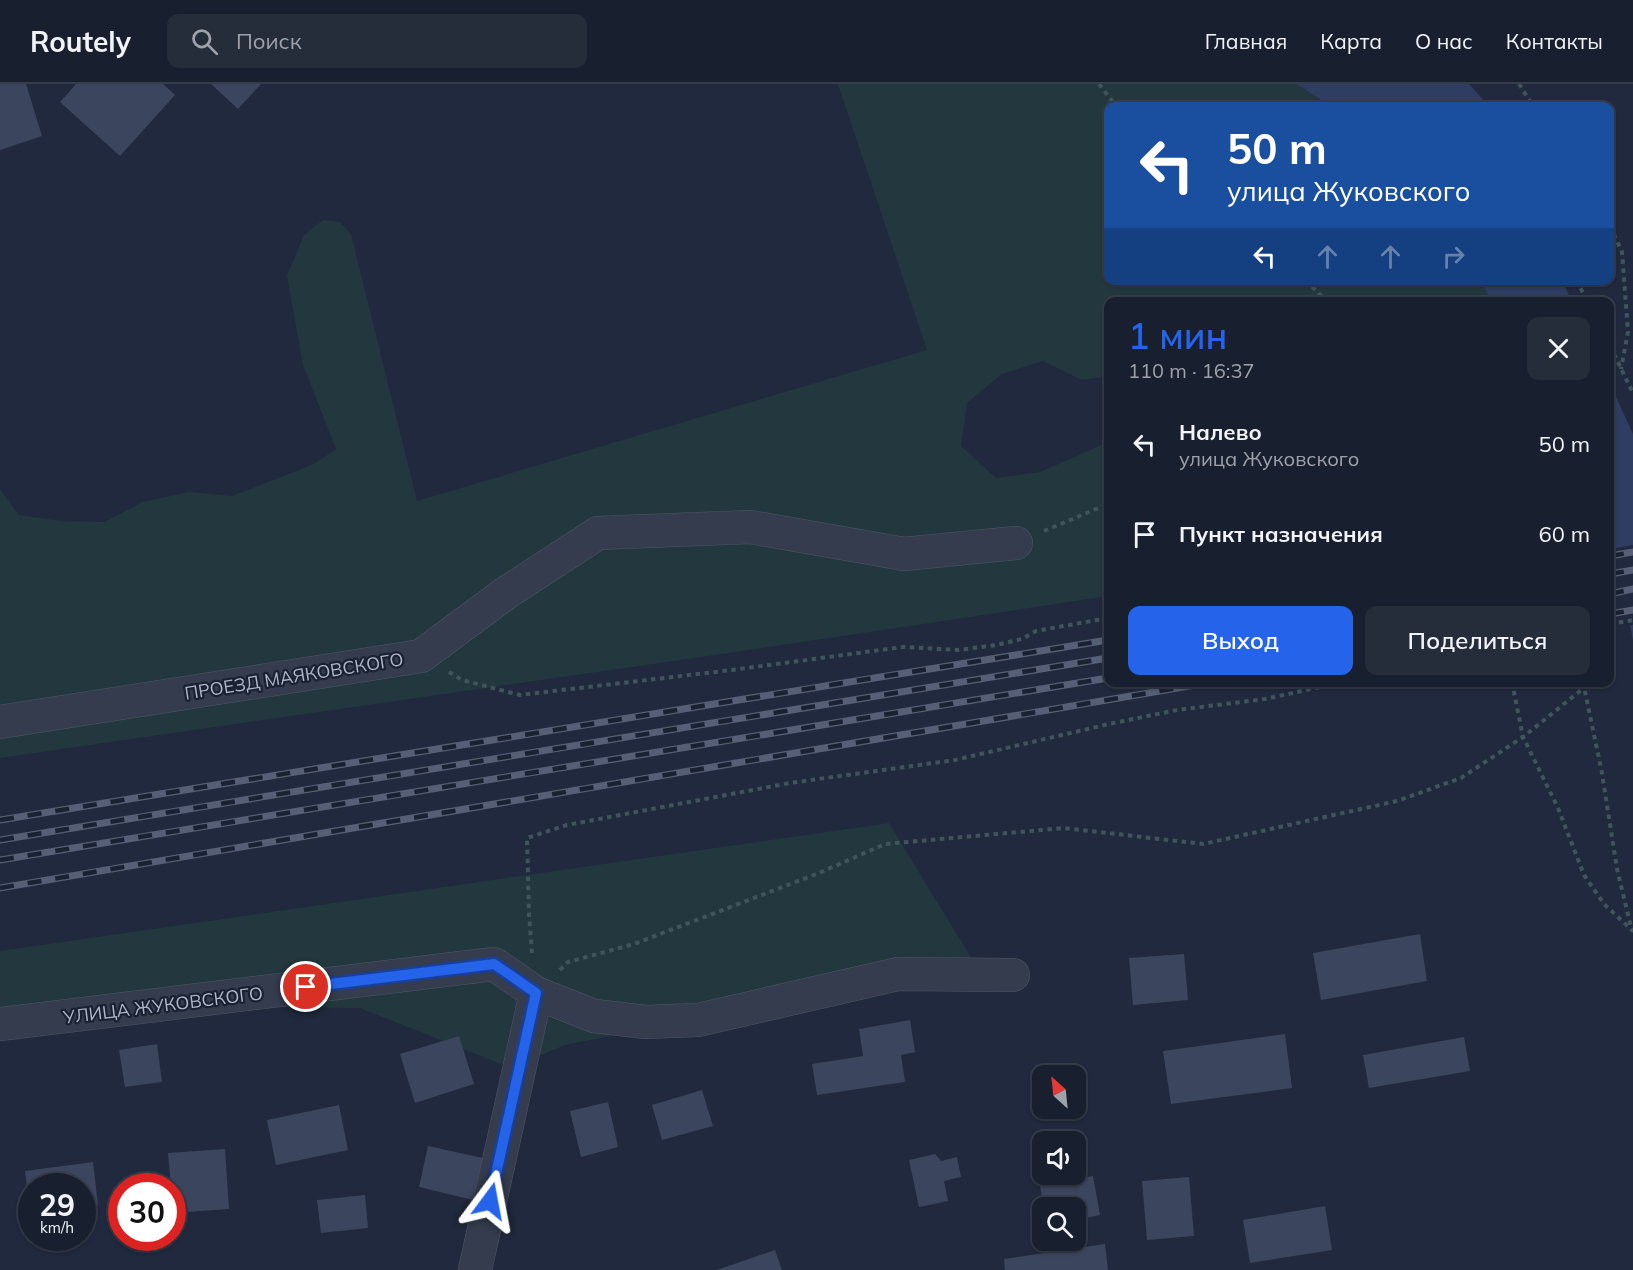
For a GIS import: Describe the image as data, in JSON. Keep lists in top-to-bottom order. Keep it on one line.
{"streets":{"street":["ПРОЕЗД МАЯКОВСКОГО","УЛИЦА ЖУКОВСКОГО"]},"north":"top left","page":{"header":"Routely","search":"Поиск","nav":["Главная","Карта","О нас","Контакты"],"turn":["50 m","улица Жуковского"],"heading":["1 мин","110 m · 16:37"],"list":[{"name":"Налево","note":"улица Жуковского","value":"50 m"},{"name":"Пункт назначения","value":"60 m"}],"buttons":["Выход","Поделиться"],"speed":"29 km/h","limit":"30"}}
